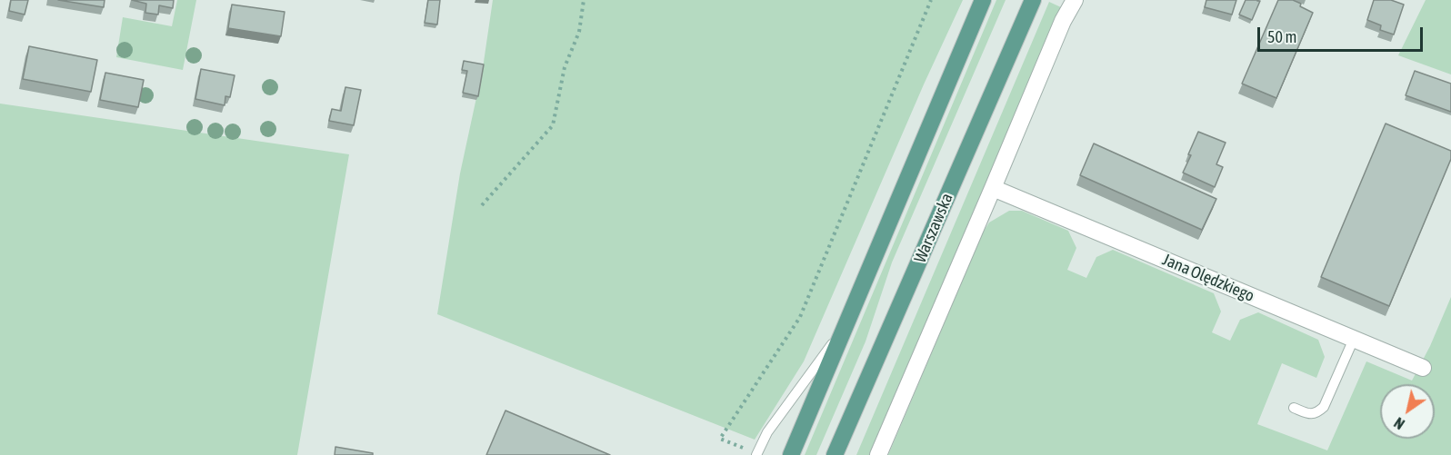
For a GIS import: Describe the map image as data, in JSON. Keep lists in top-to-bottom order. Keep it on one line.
{"streets":{"main road":["Warszawska"],"street":["Jana Olędzkiego"]},"scale_bar":"50 m","north":"bottom left"}
